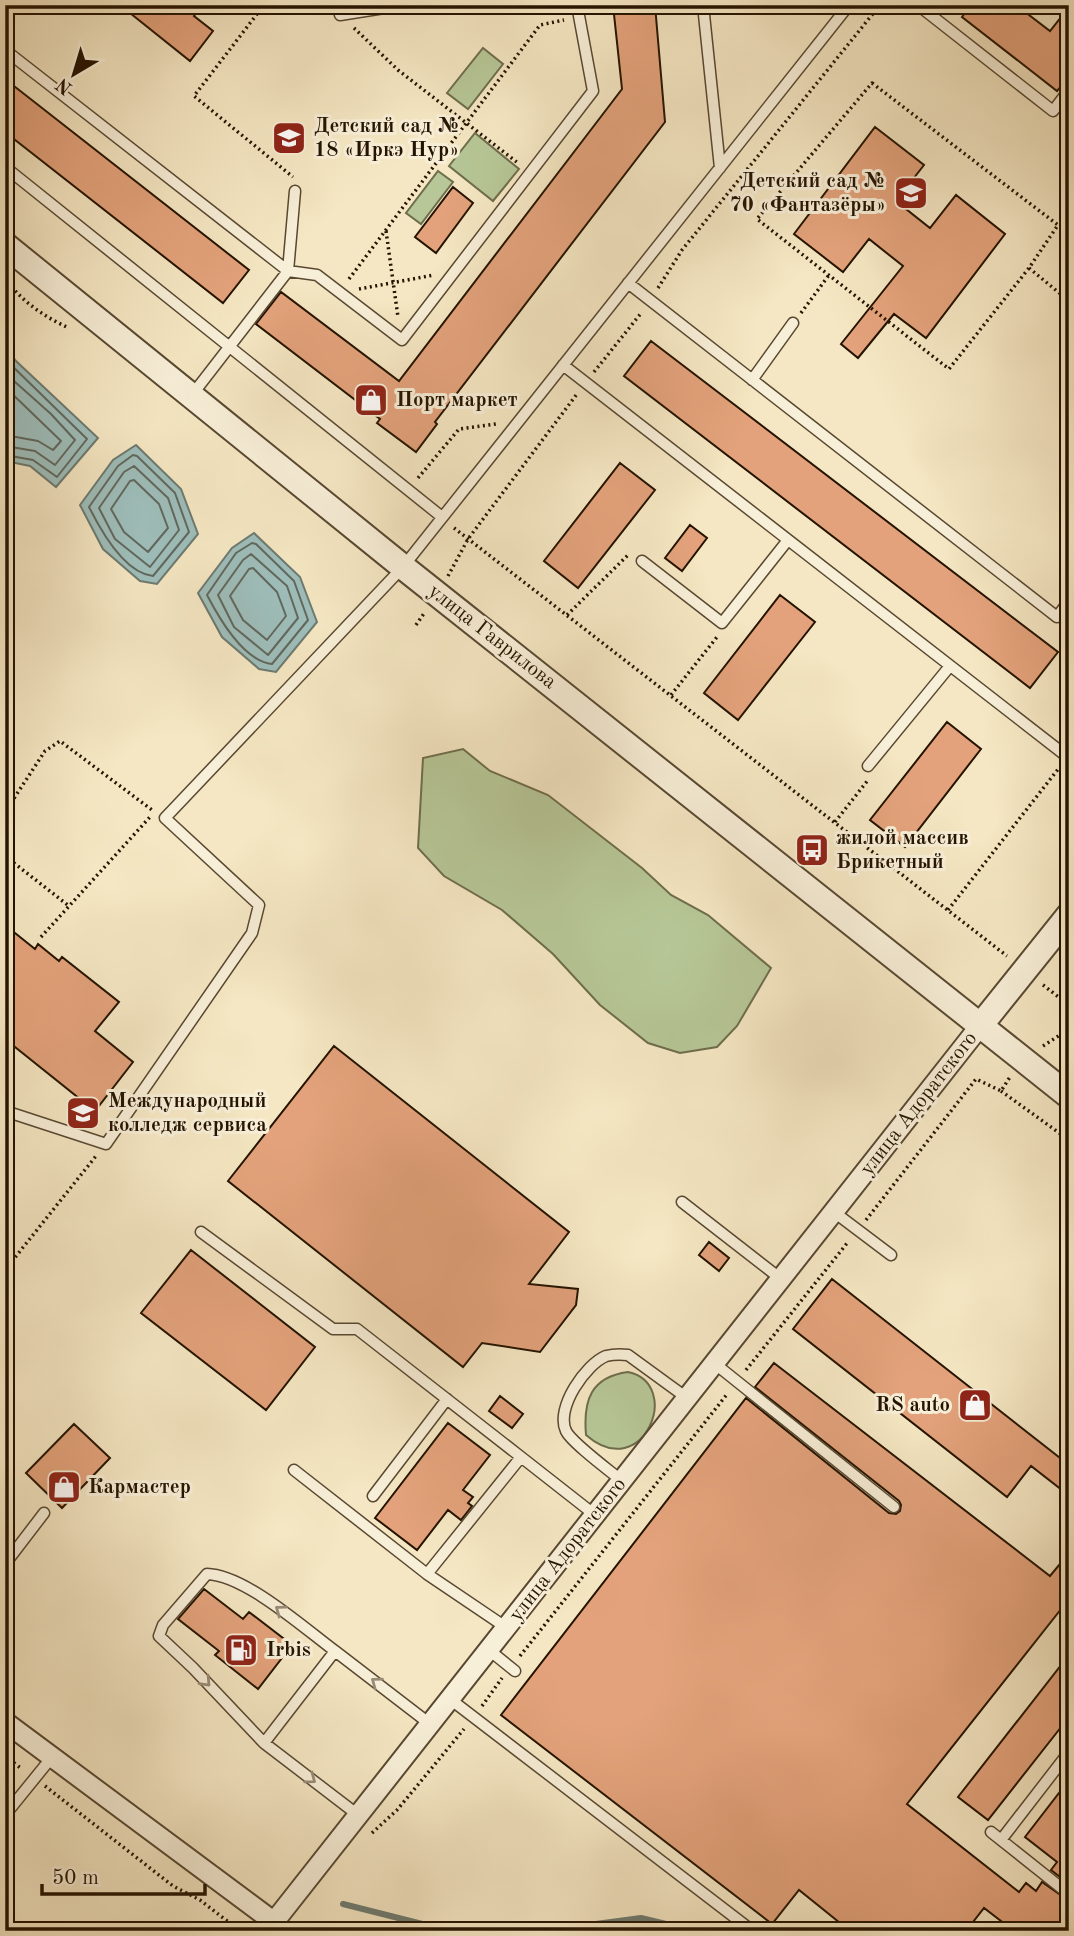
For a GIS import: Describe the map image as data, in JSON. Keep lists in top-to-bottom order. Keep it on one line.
{"streets":{"street":["улица Гаврилова","улица Адоратского"]},"crossings":[["улица Гаврилова","улица Адоратского"]],"places":{"school or university":["Детский сад № 18 «Иркэ Нур»","Детский сад № 70 «Фантазёры»","Международный колледж сервиса"],"shop":["Порт маркет","RS auto","Кармастер"],"bus stop":["жилой массив Брикетный"],"fuel station":["Irbis"]},"scale_bar":"50 m","north":"bottom left"}
